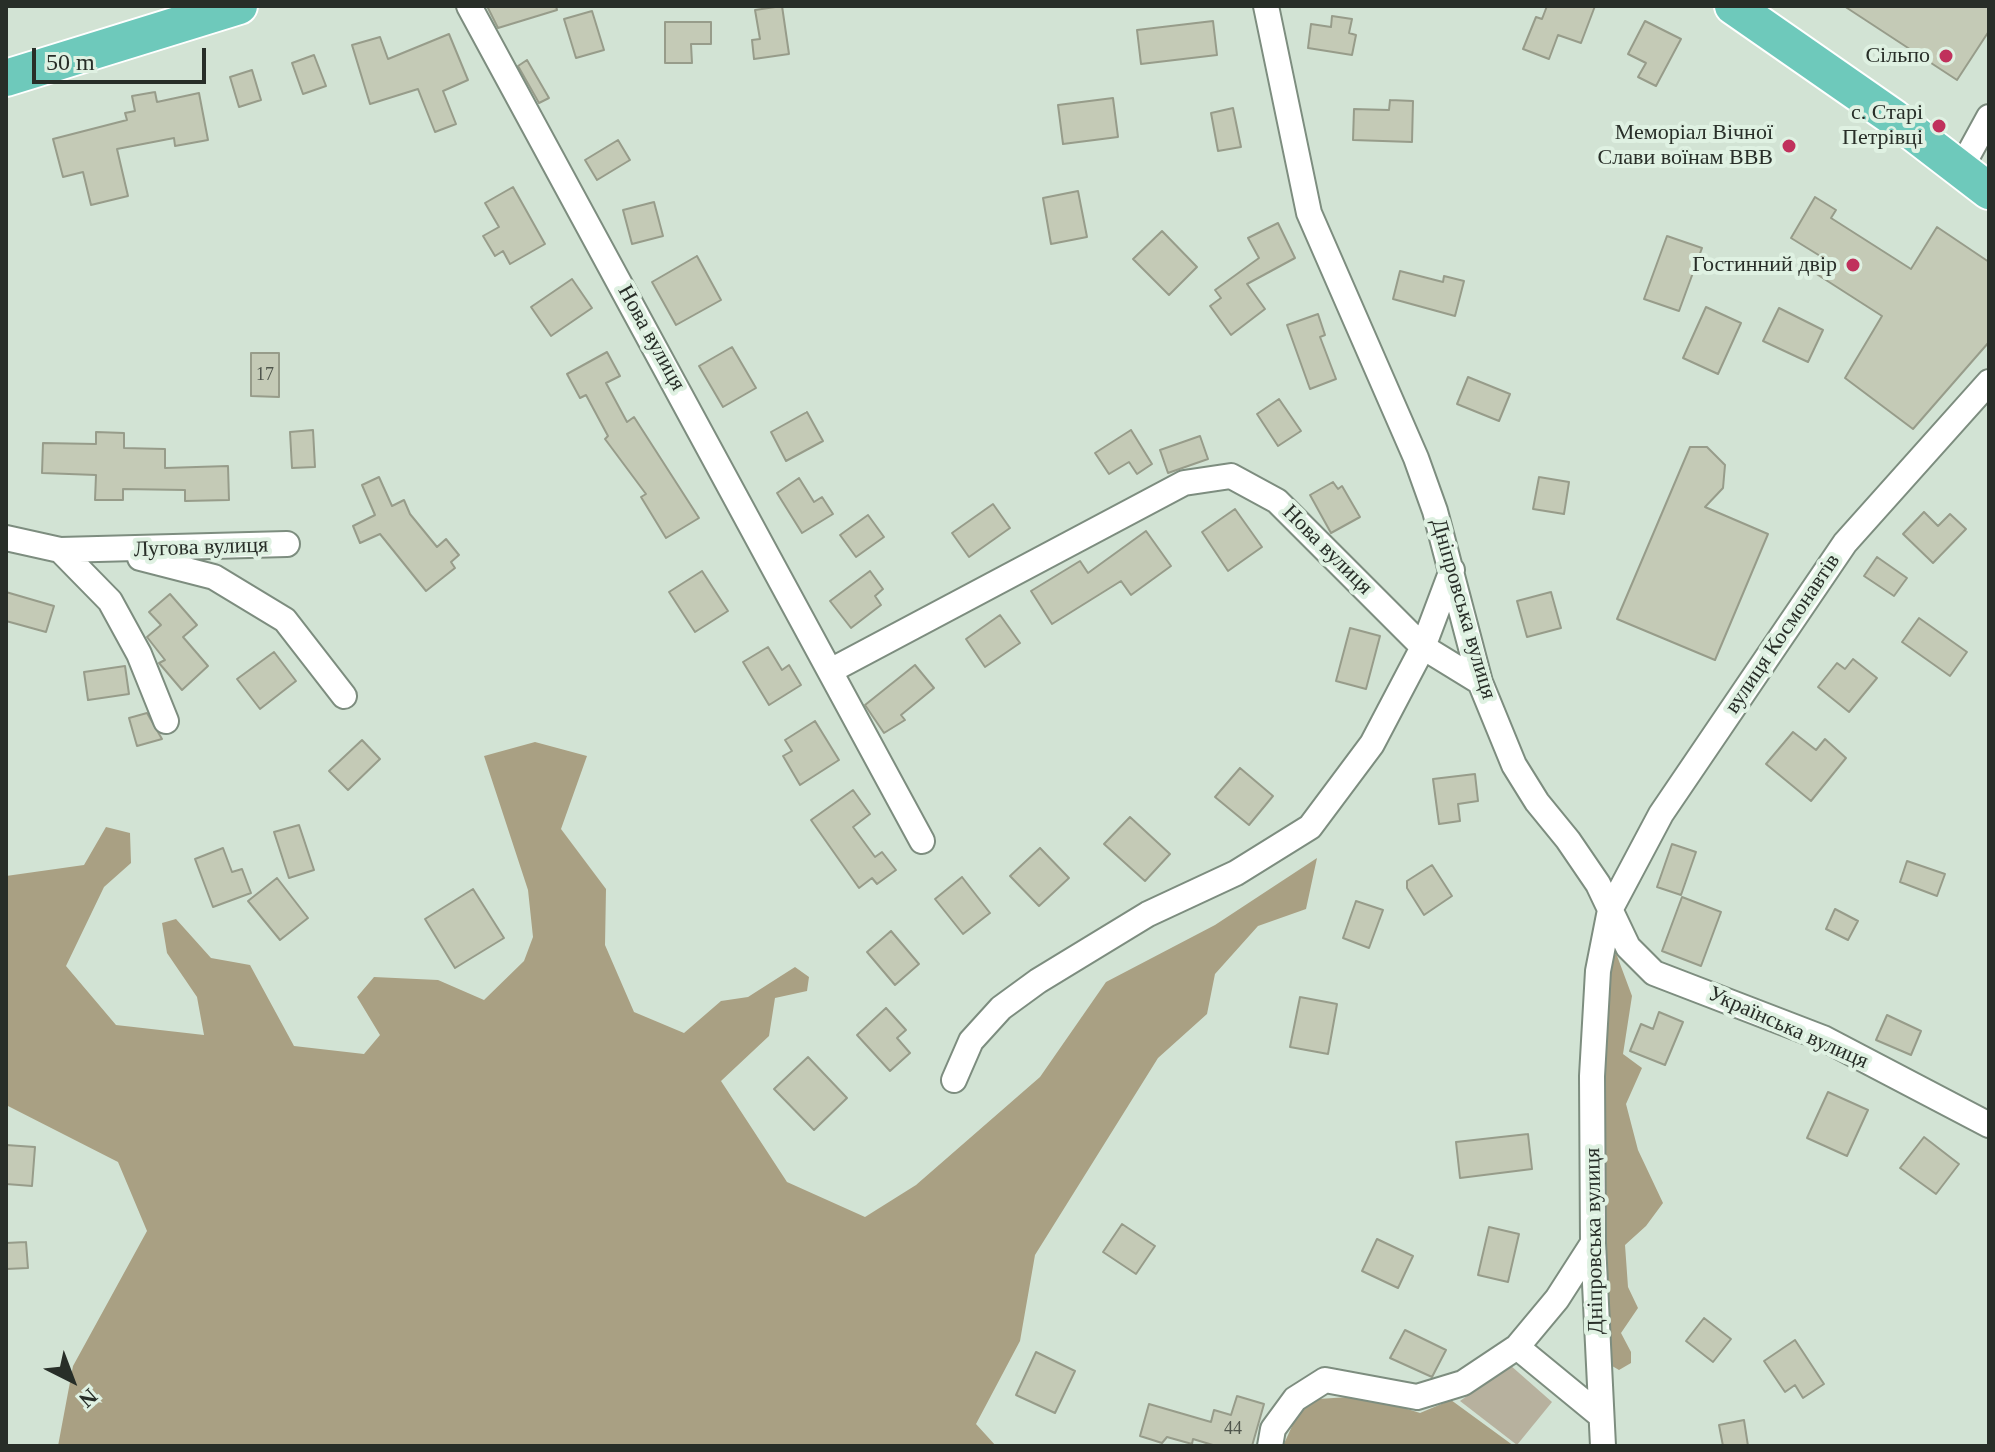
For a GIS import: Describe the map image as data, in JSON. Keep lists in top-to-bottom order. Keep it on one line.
{"streets":{"street":["Нова вулиця","Лугова вулиця","Дніпровська вулиця","вулиця Космонавтів","Українська вулиця"]},"crossings":[["Нова вулиця","Дніпровська вулиця"],["Дніпровська вулиця","вулиця Космонавтів"],["Дніпровська вулиця","Українська вулиця"],["вулиця Космонавтів","Українська вулиця"]],"places":["Сільпо","с. Старі Петрівці","Меморіал Вічної Слави воїнам ВВВ","Гостинний двір"],"house_numbers":["17","44"],"scale_bar":"50 m","north":"bottom right"}
